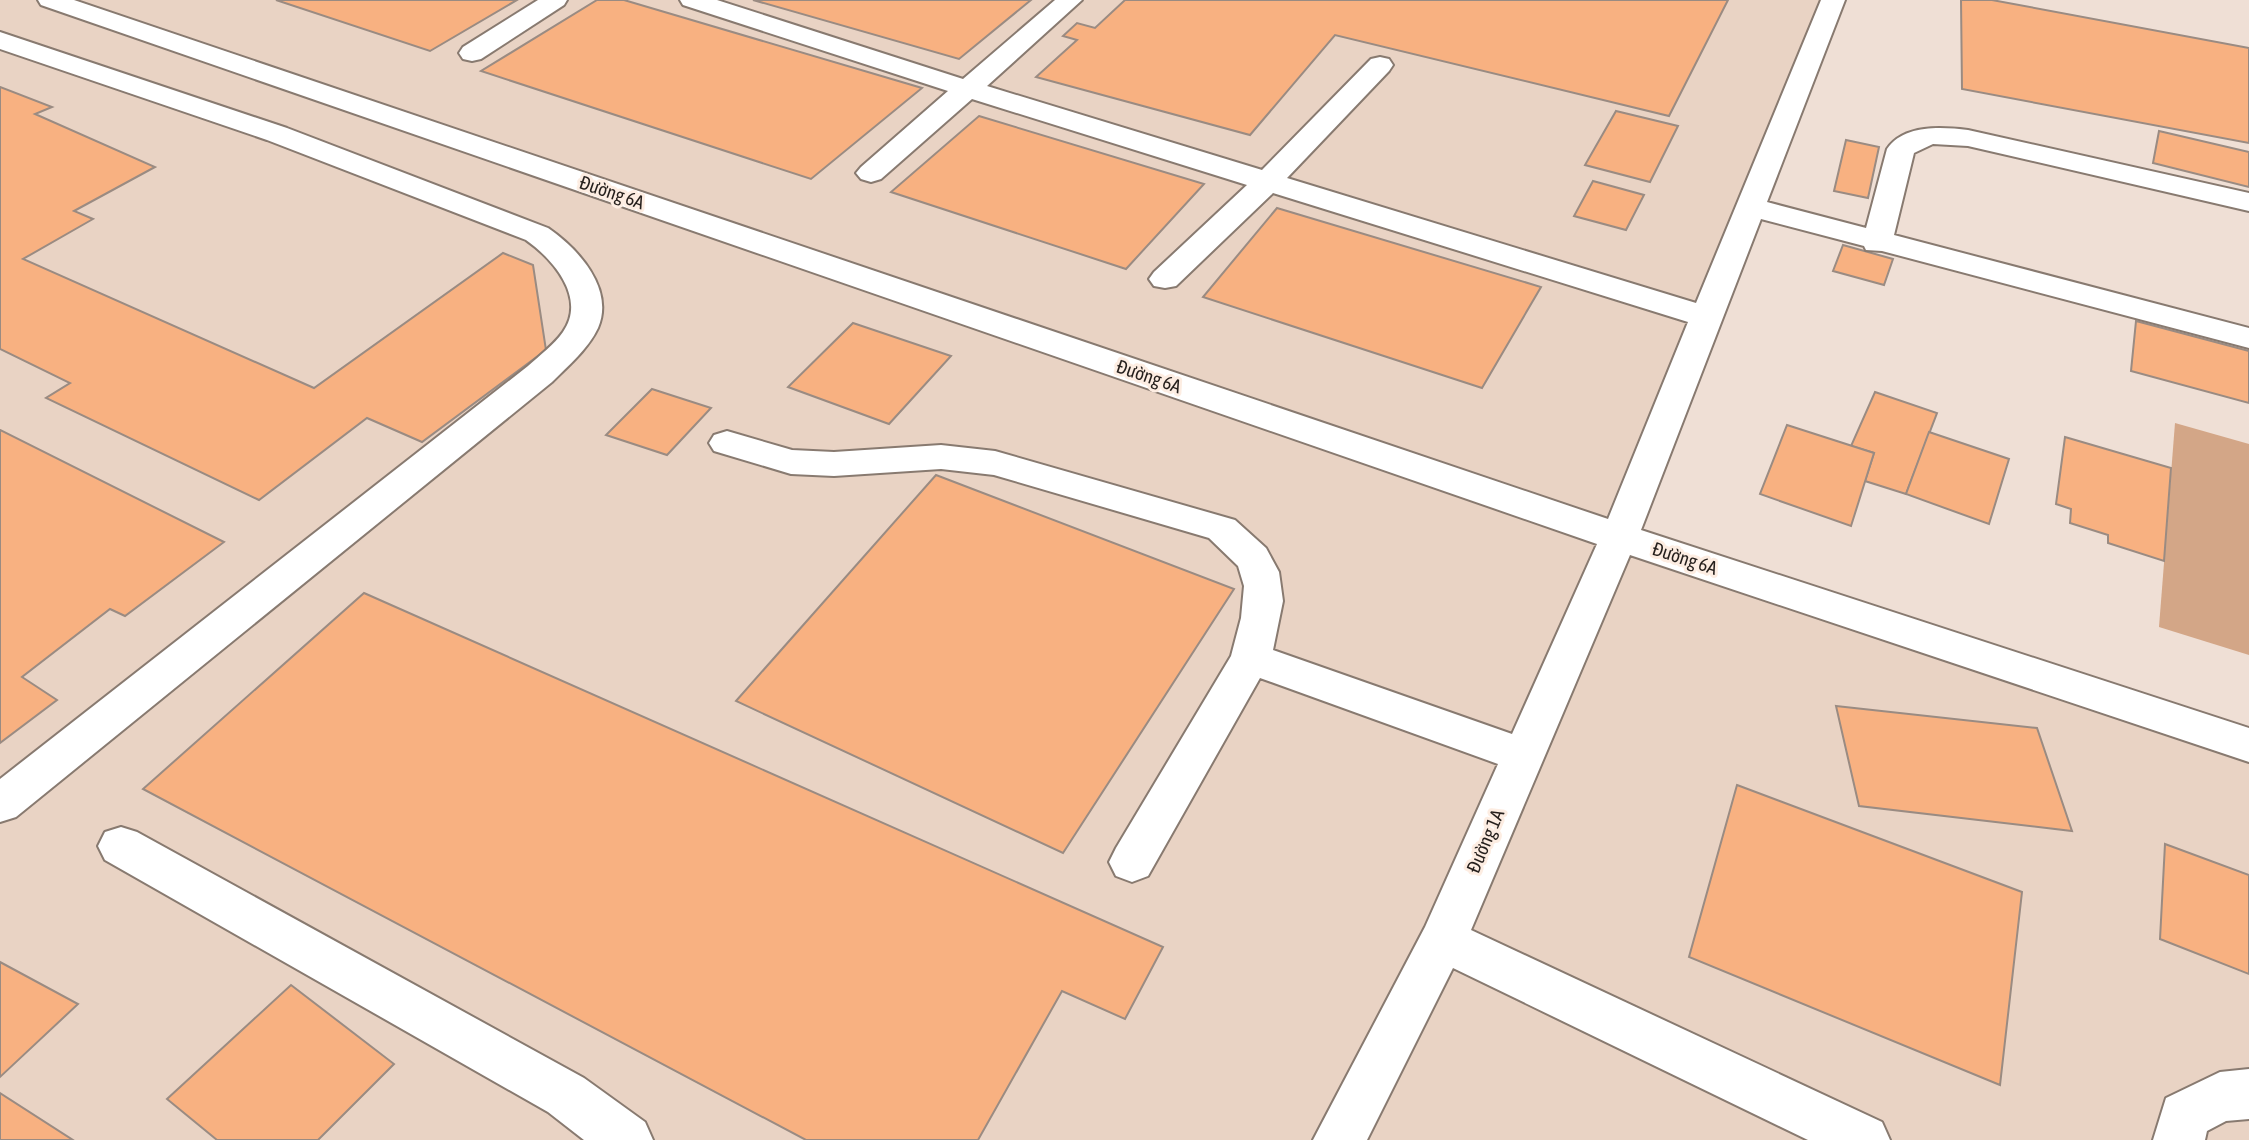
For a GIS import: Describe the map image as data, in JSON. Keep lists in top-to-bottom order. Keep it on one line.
{"streets":{"street":["Đường 6A","Đường 1A"]},"crossings":[["Đường 6A","Đường 1A"]]}
